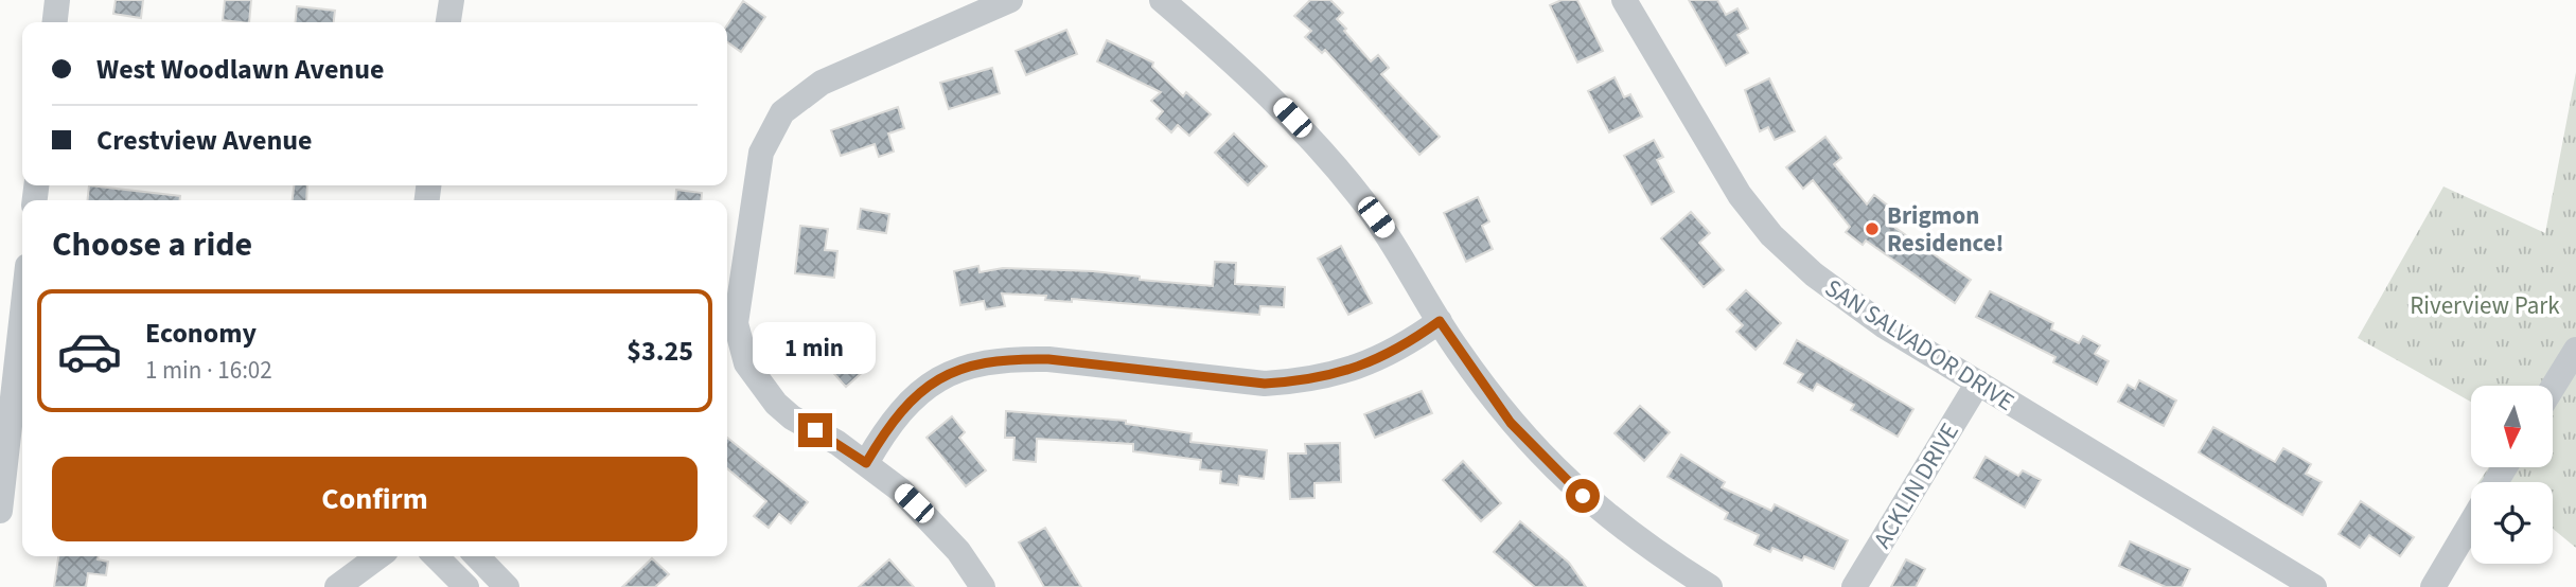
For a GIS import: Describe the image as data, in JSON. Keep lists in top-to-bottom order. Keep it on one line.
{"streets":{"street":["SAN SALVADOR DRIVE","ACKLIN DRIVE"]},"crossings":[["SAN SALVADOR DRIVE","ACKLIN DRIVE"]],"parks":["Riverview Park"],"places":["Brigmon Residence!"],"north":"bottom","page":{"banner":["West Woodlawn Avenue","Crestview Avenue"],"heading":"Choose a ride","list":[{"name":"Economy","note":"1 min · 16:02","value":"$3.25"}],"bubble":"1 min","buttons":"Confirm"}}
